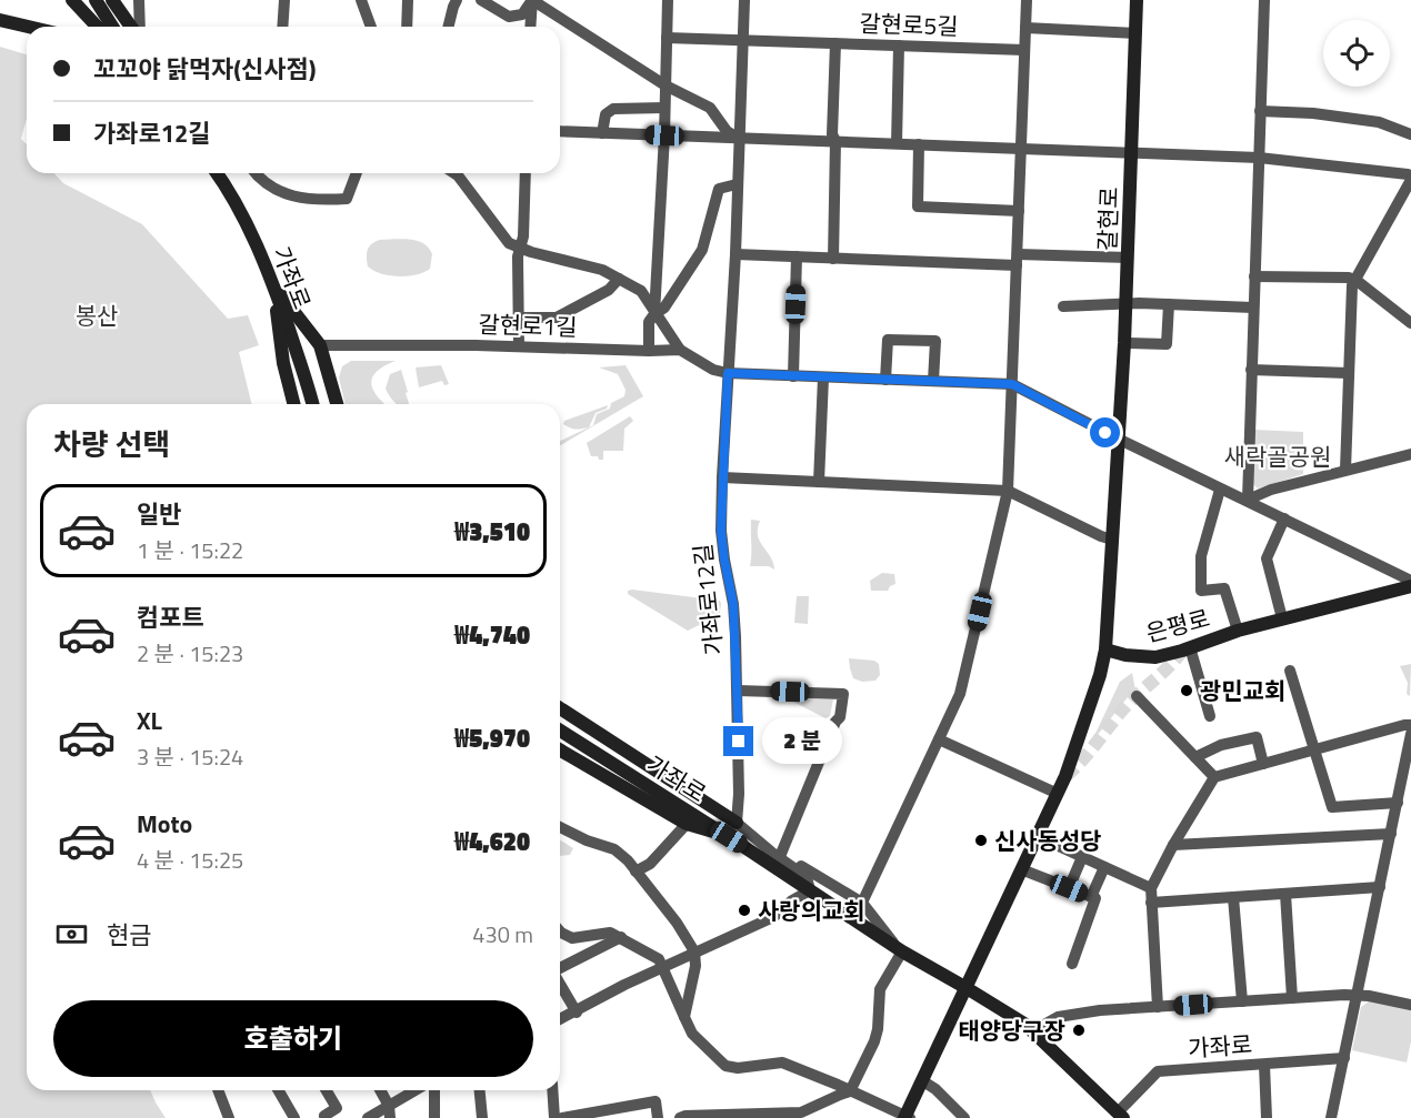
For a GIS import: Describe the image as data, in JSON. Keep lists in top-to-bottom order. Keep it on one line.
{"streets":{"main road":["갈현로","가좌로","은평로"],"street":["갈현로5길","갈현로1길","가좌로12길"]},"crossings":[["갈현로","은평로"],["가좌로","가좌로12길"]],"parks":["봉산","새락골공원"],"places":["광민교회","신사동성당","사랑의교회","태양당구장"],"page":{"banner":["꼬꼬야 닭먹자(신사점)","가좌로12길"],"heading":"차량 선택","list":[{"name":"일반","note":"1 분 · 15:22","value":"₩3,510"},{"name":"컴포트","note":"2 분 · 15:23","value":"₩4,740"},{"name":"XL","note":"3 분 · 15:24","value":"₩5,970"},{"name":"Moto","note":"4 분 · 15:25","value":"₩4,620"}],"bubble":"2 분","pay":["현금","430 m"],"buttons":"호출하기"}}
